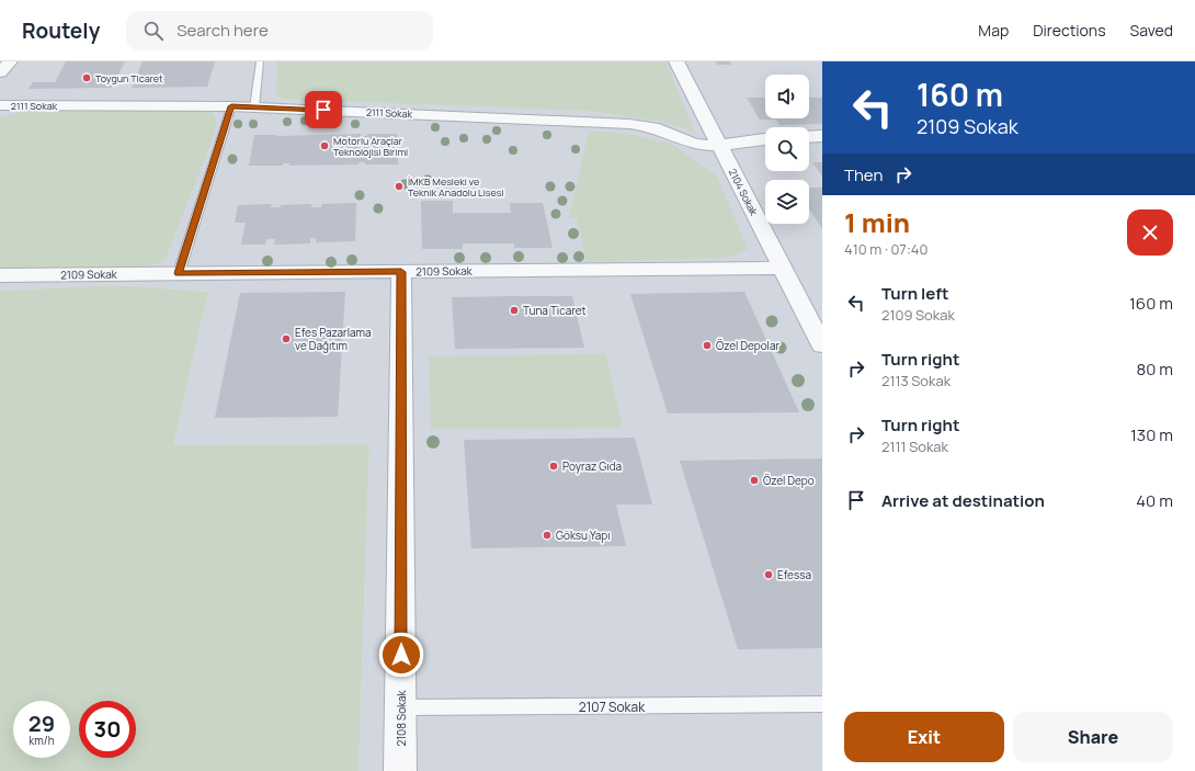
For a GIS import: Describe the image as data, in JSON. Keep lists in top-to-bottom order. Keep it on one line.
{"streets":{"street":["2111 Sokak","2104 Sokak","2109 Sokak","2108 Sokak"],"lane":["2107 Sokak"]},"crossings":[["2111 Sokak","2104 Sokak"],["2104 Sokak","2109 Sokak"],["2109 Sokak","2108 Sokak"],["2107 Sokak","2108 Sokak"]],"places":["Toygun Ticaret","Motorlu Araçlar Teknolojisi Birimi","İMKB Mesleki ve Teknik Anadolu Lisesi","Tuna Ticaret","Efes Pazarlama ve Dağıtım","Özel Depolar","Poyraz Gıda","Özel Depo","Göksu Yapı","Efessa"],"page":{"header":"Routely","search":"Search here","nav":["Map","Directions","Saved"],"turn":["160 m","2109 Sokak"],"then":"Then","heading":["1 min","410 m · 07:40"],"list":[{"name":"Turn left","note":"2109 Sokak","value":"160 m"},{"name":"Turn right","note":"2113 Sokak","value":"80 m"},{"name":"Turn right","note":"2111 Sokak","value":"130 m"},{"name":"Arrive at destination","value":"40 m"}],"speed":"29 km/h","limit":"30","buttons":["Exit","Share"]}}
